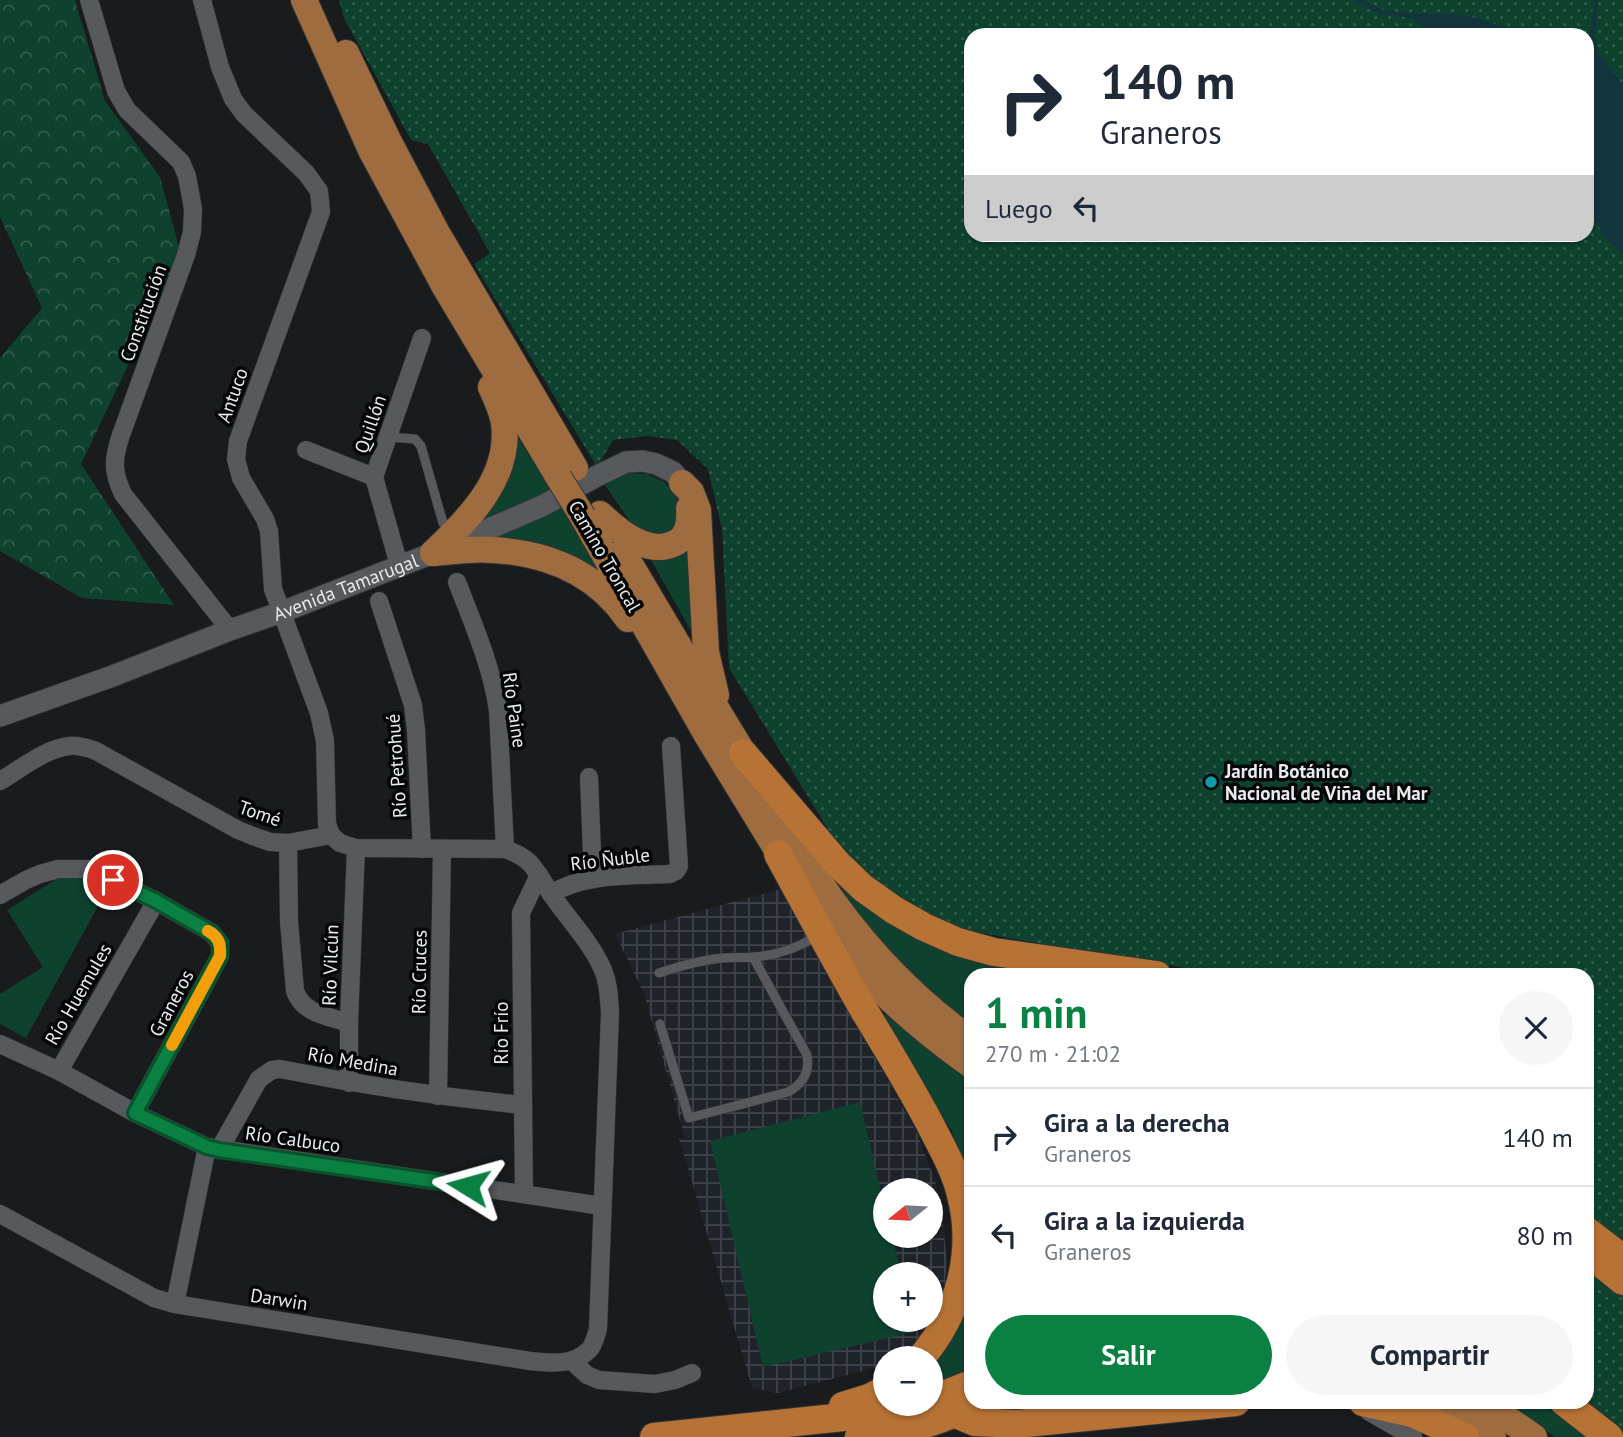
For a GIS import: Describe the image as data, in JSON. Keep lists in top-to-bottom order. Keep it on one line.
{"streets":{"main road":["Camino Troncal"],"street":["Constitución","Antuco","Quillón","Avenida Tamarugal","Río Paine","Río Petrohué","Tomé","Río Ñuble","Río Vilcún","Río Cruces","Río Huemules","Graneros","Río Frío","Río Medina","Río Calbuco","Darwin"]},"crossings":[["Constitución","Avenida Tamarugal"],["Antuco","Avenida Tamarugal"],["Antuco","Tomé"],["Quillón","Avenida Tamarugal"],["Río Vilcún","Río Medina"],["Río Cruces","Río Medina"],["Río Huemules","Graneros"],["Río Huemules","Río Calbuco"],["Graneros","Río Calbuco"],["Río Frío","Río Medina"],["Río Frío","Río Calbuco"],["Río Medina","Río Calbuco"],["Río Medina","Darwin"]],"places":["Jardín Botánico Nacional de Viña del Mar"],"north":"left","page":{"turn":["140 m","Graneros"],"then":"Luego","heading":["1 min","270 m · 21:02"],"list":[{"name":"Gira a la derecha","note":"Graneros","value":"140 m"},{"name":"Gira a la izquierda","note":"Graneros","value":"80 m"}],"map_buttons":["+","−"],"buttons":["Salir","Compartir"]}}
